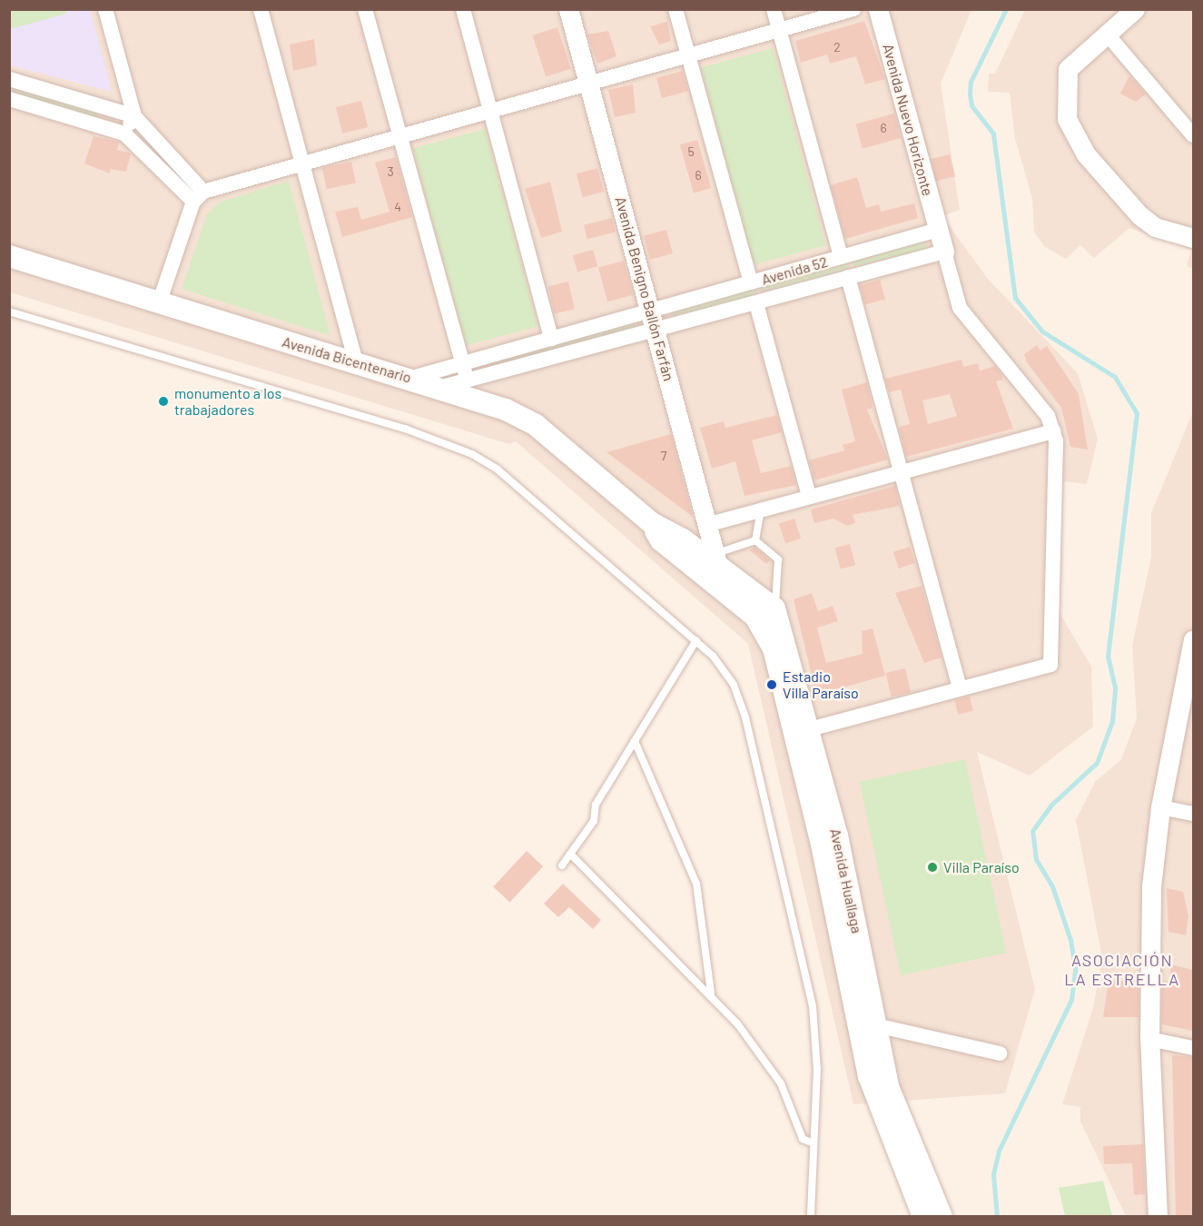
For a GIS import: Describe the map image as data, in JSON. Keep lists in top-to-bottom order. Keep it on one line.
{"streets":{"main road":["Avenida Bicentenario","Avenida Huallaga"],"street":["Avenida Nuevo Horizonte","Avenida 52","Avenida Benigno Ballón Farfán"]},"crossings":[["Avenida Nuevo Horizonte","Avenida 52"],["Avenida 52","Avenida Benigno Ballón Farfán"],["Avenida 52","Avenida Bicentenario"],["Avenida Benigno Ballón Farfán","Avenida Bicentenario"],["Avenida Benigno Ballón Farfán","Avenida Huallaga"],["Avenida Bicentenario","Avenida Huallaga"]],"districts":["ASOCIACIÓN LA ESTRELLA"],"places":["monumento a los trabajadores","Estadio Villa Paraíso","Villa Paraíso"],"house_numbers":["2","6","5","3","6","4","7"]}
